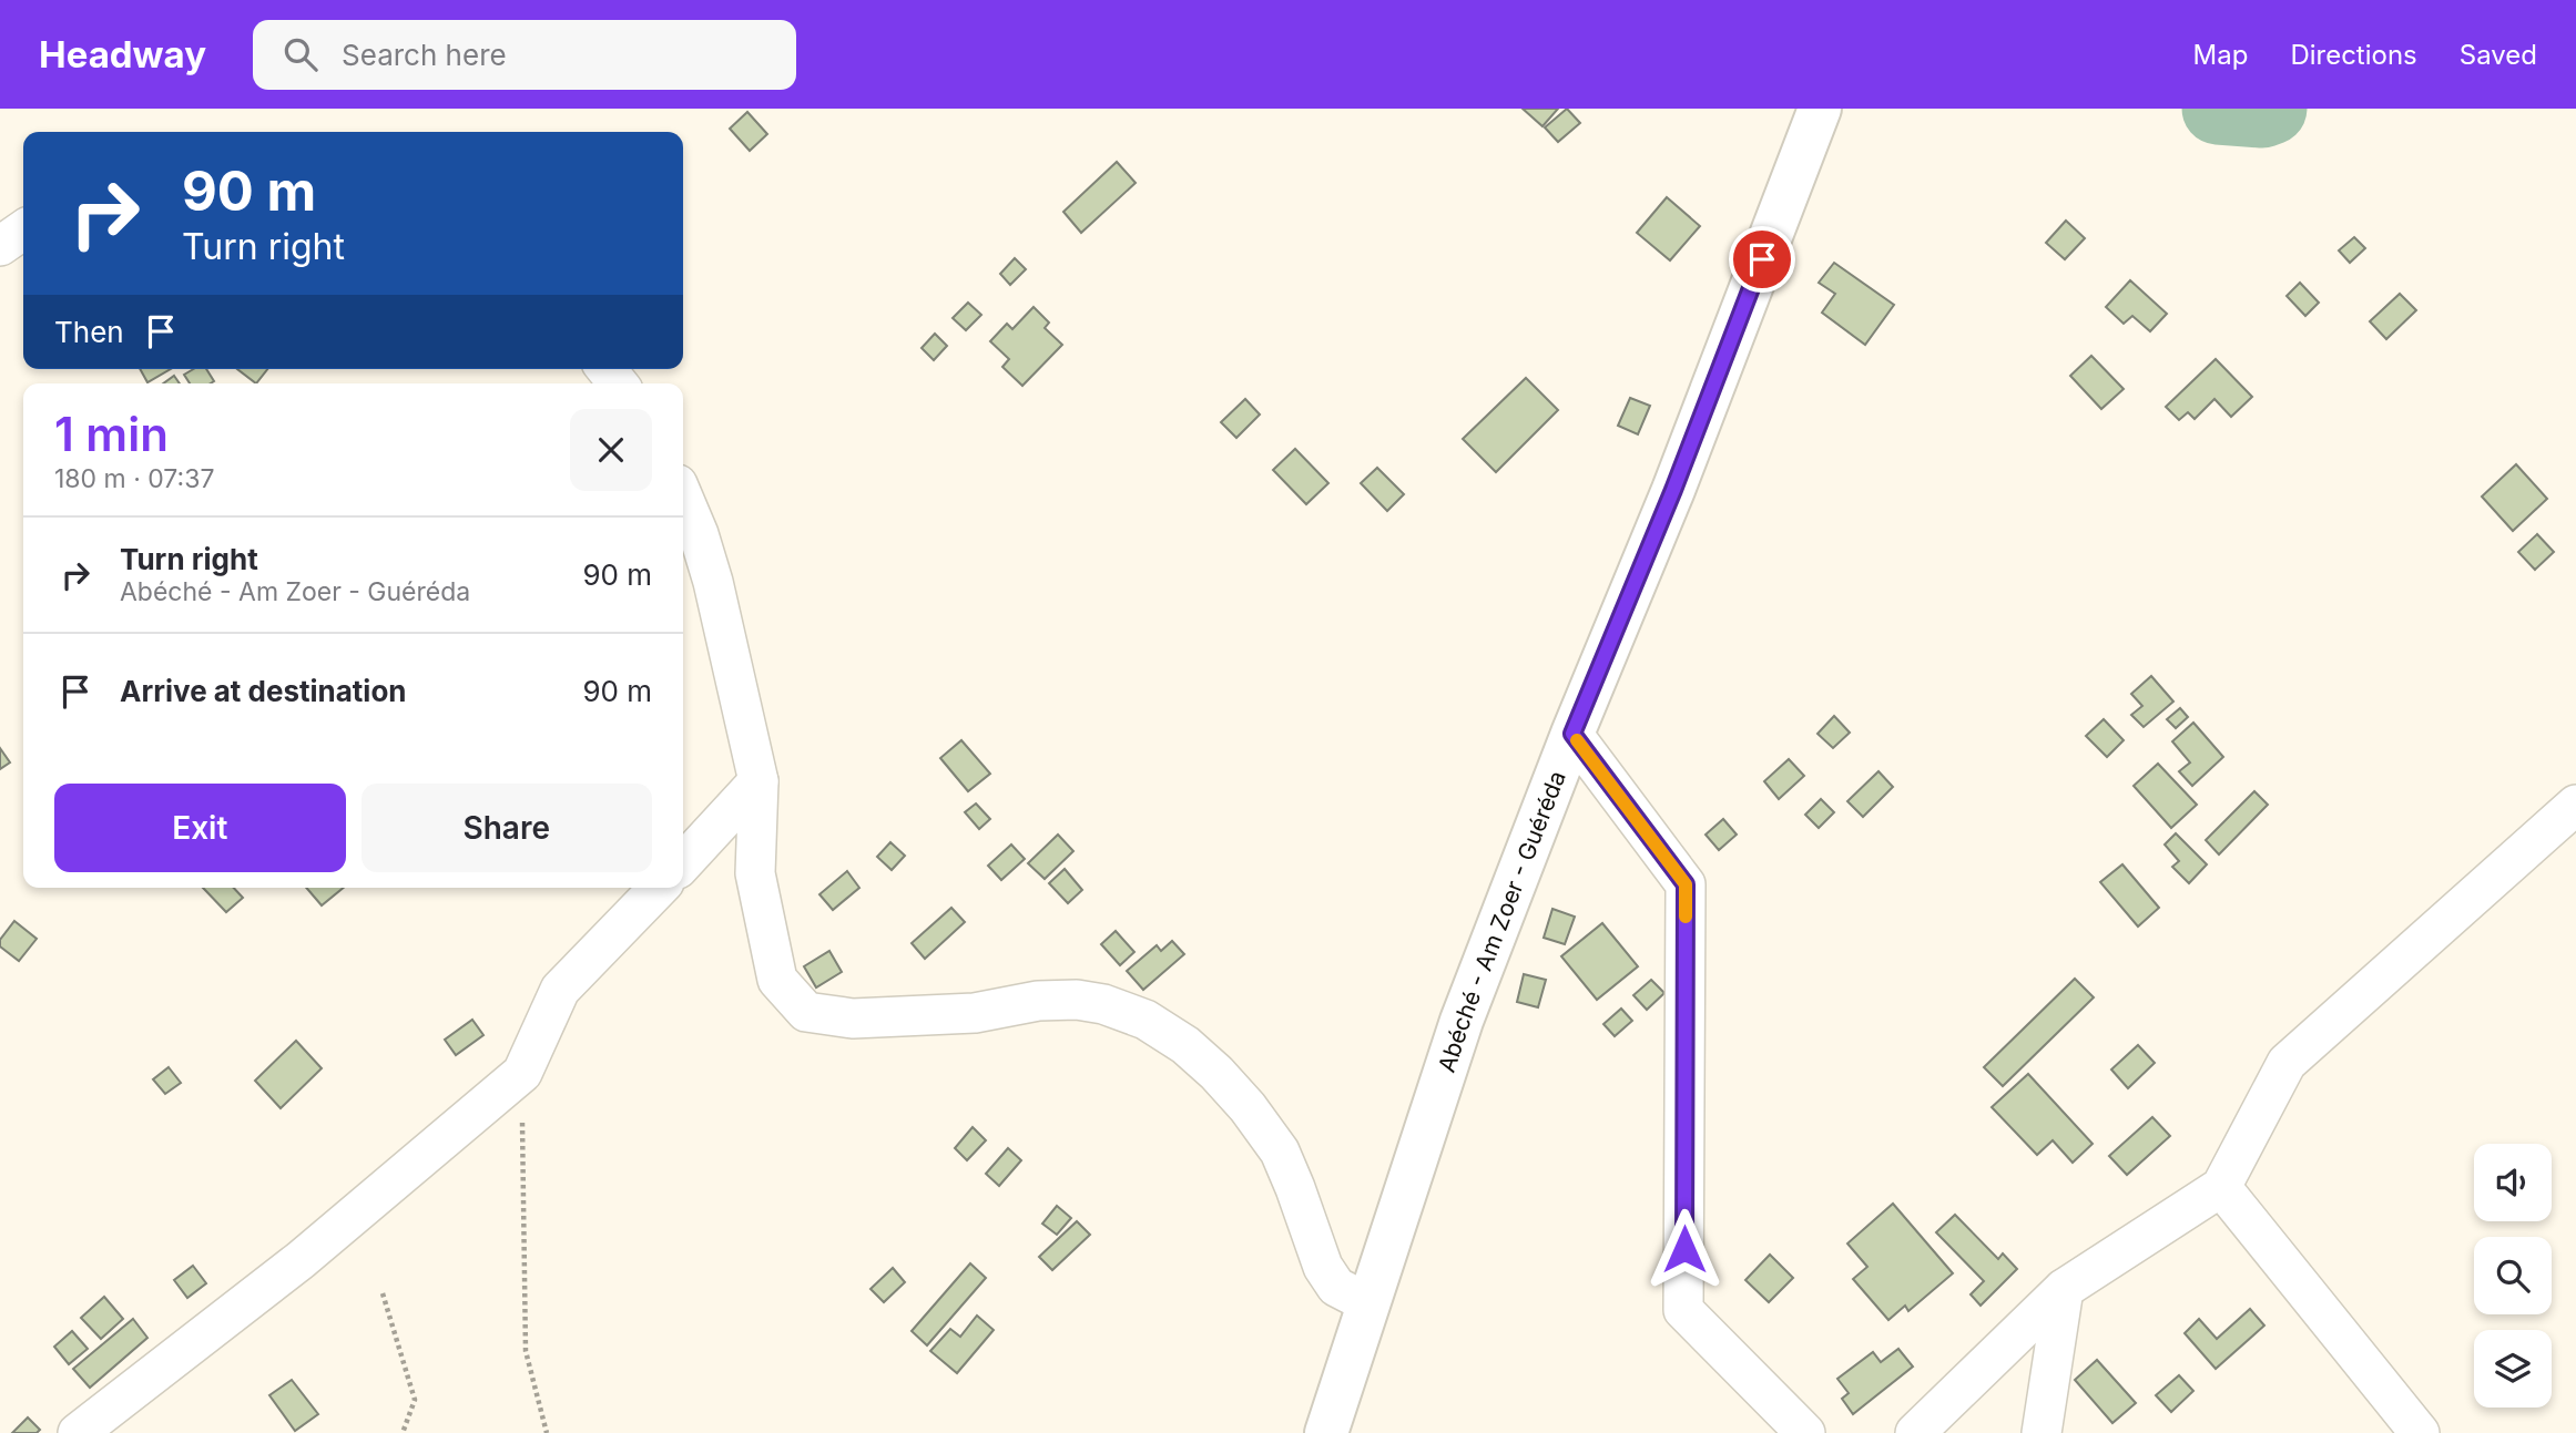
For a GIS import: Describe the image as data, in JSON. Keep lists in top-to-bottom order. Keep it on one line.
{"streets":{"main road":["Abéché - Am Zoer - Guéréda"]},"page":{"header":"Headway","search":"Search here","nav":["Map","Directions","Saved"],"turn":["90 m","Turn right"],"then":"Then","heading":["1 min","180 m · 07:37"],"list":[{"name":"Turn right","note":"Abéché - Am Zoer - Guéréda","value":"90 m"},{"name":"Arrive at destination","value":"90 m"}],"buttons":["Exit","Share"]}}
